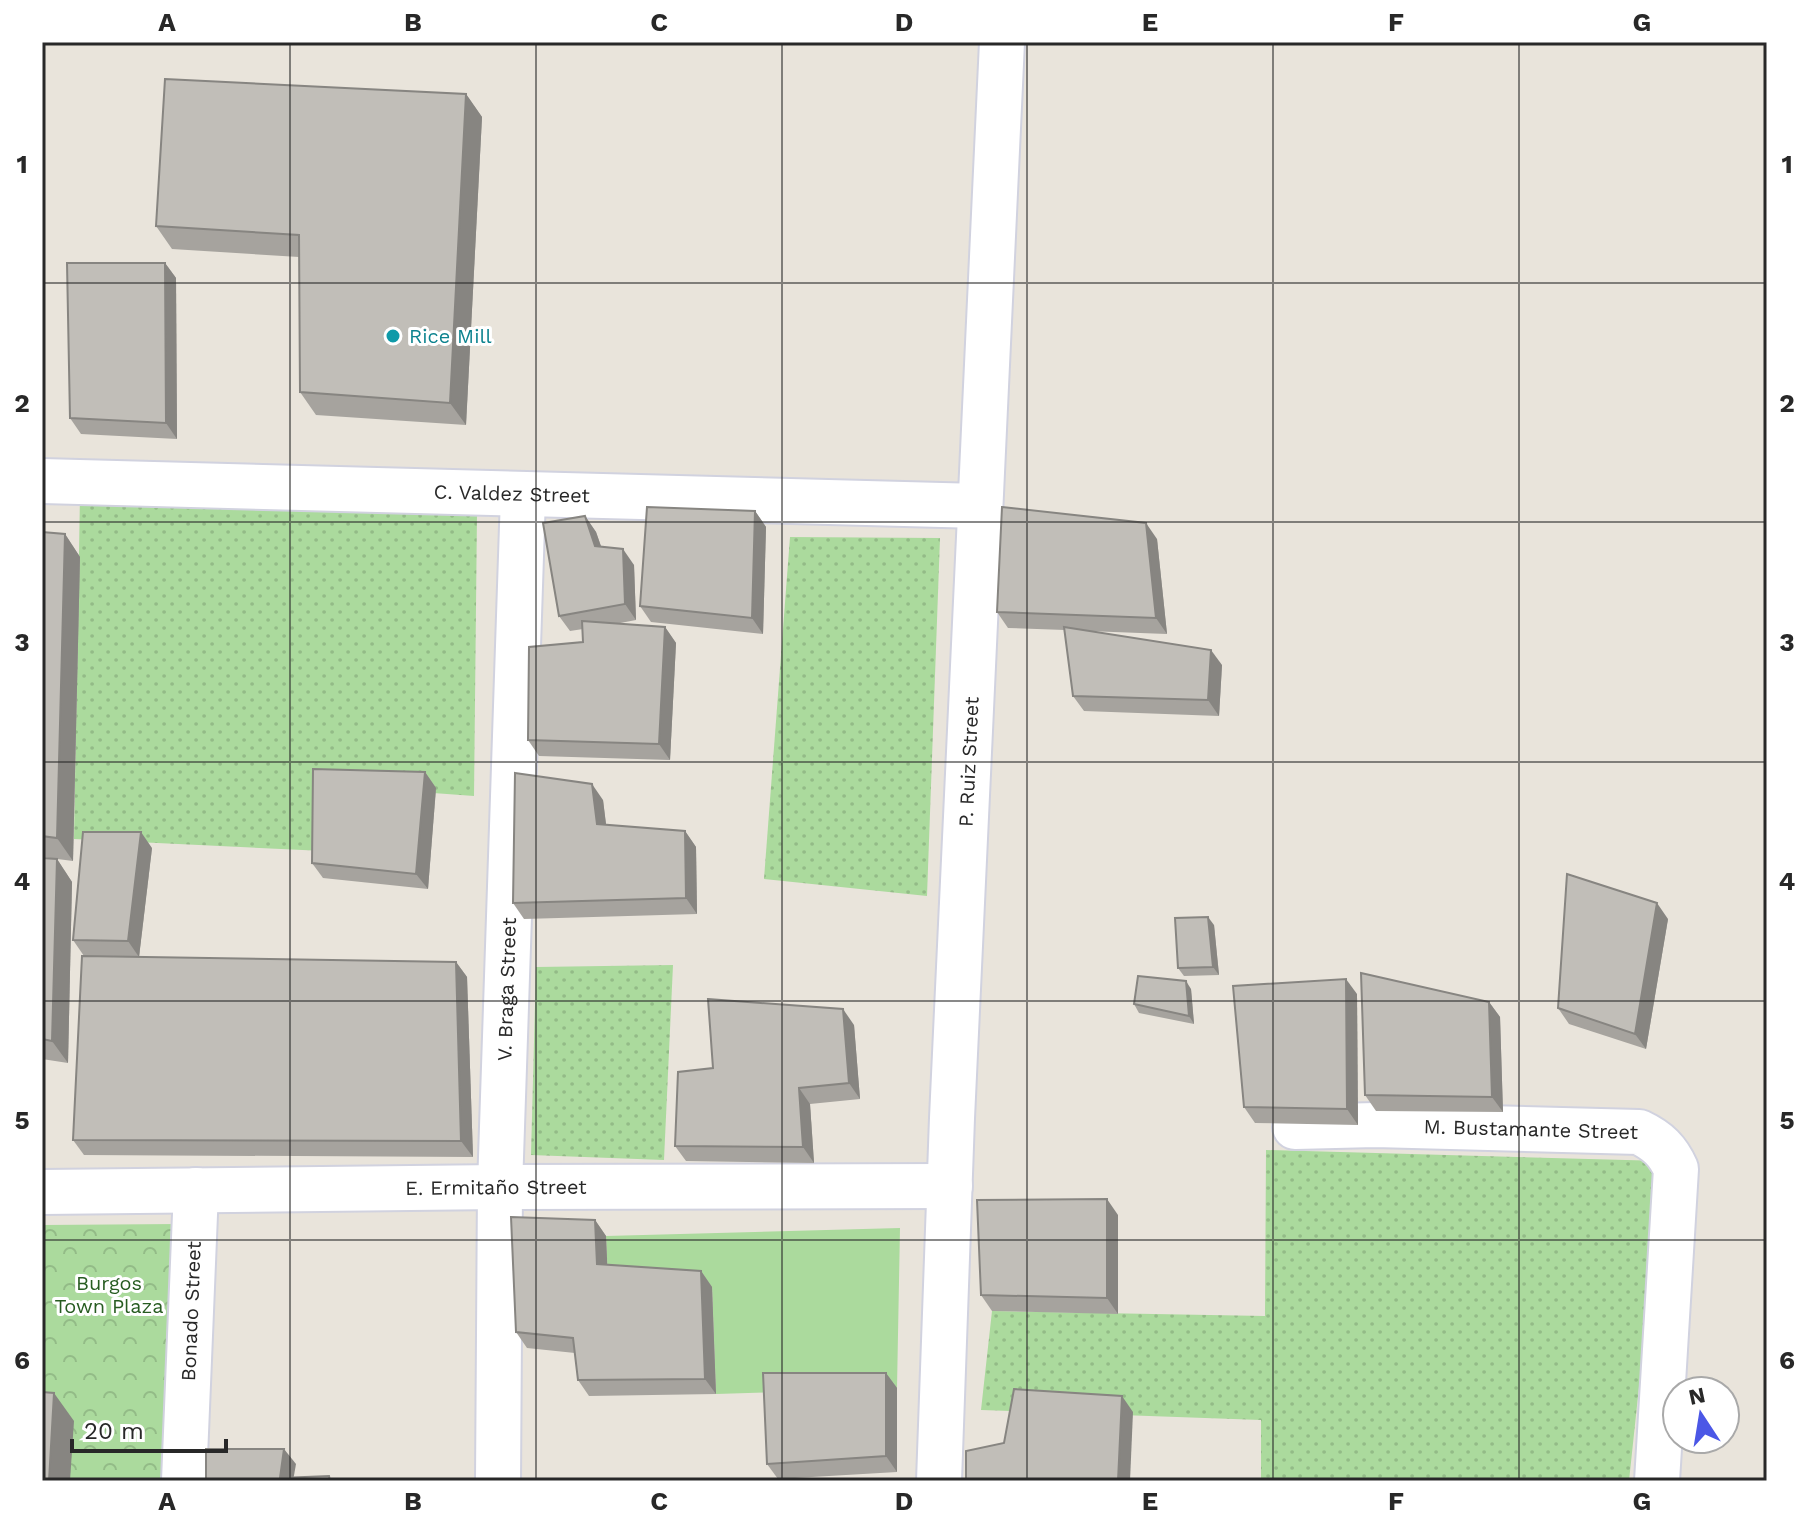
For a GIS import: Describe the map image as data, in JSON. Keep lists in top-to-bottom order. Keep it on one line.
{"streets":{"street":["C. Valdez Street","P. Ruiz Street","V. Braga Street","M. Bustamante Street","E. Ermitaño Street","Bonado Street"]},"crossings":[["C. Valdez Street","P. Ruiz Street"],["C. Valdez Street","V. Braga Street"],["P. Ruiz Street","E. Ermitaño Street"],["V. Braga Street","E. Ermitaño Street"],["E. Ermitaño Street","Bonado Street"]],"parks":["Burgos Town Plaza"],"places":["Rice Mill"],"scale_bar":"20 m","north":"top","grid":{"columns":["A","B","C","D","E","F","G"],"rows":["1","2","3","4","5","6"]}}
